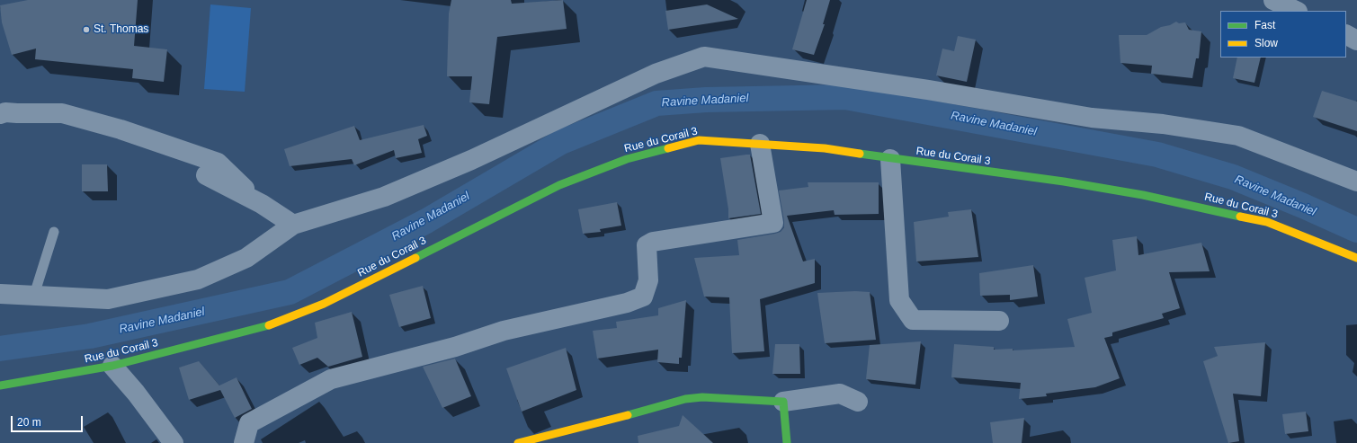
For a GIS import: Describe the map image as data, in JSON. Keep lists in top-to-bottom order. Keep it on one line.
{"streets":{"street":["Rue du Corail 3"]},"water":["Ravine Madaniel"],"places":["St. Thomas"],"legend":["Fast","Slow"],"scale_bar":"20 m"}
